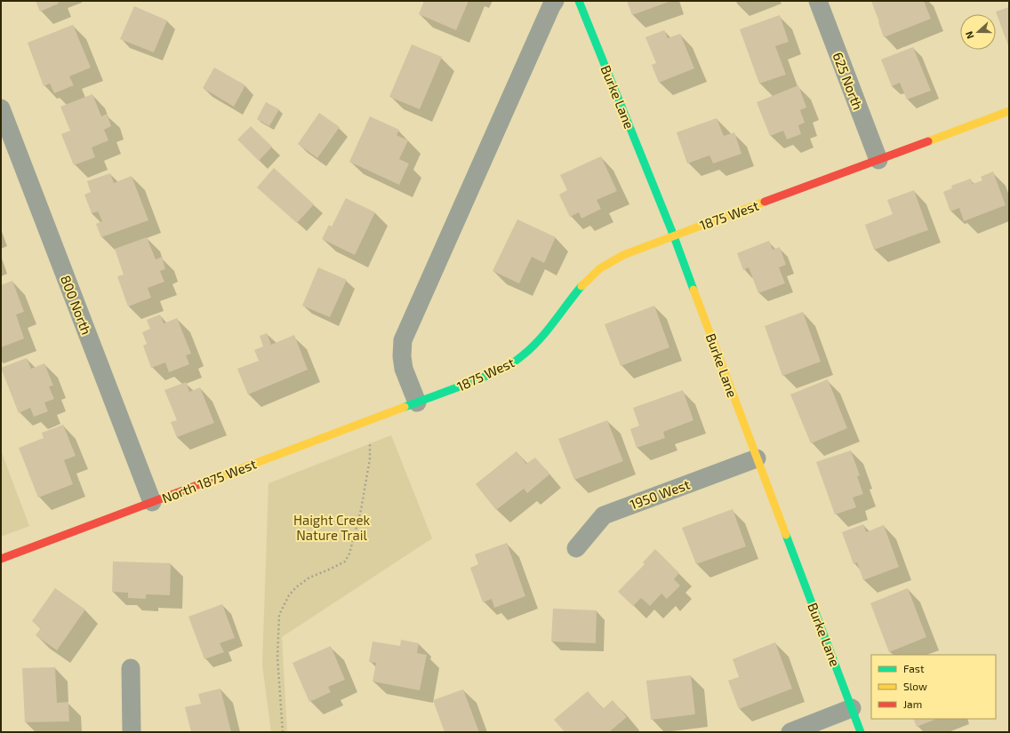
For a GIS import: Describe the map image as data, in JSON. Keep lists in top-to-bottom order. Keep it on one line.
{"streets":{"street":["625 North","Burke Lane","1875 West","800 North","North 1875 West","1950 West"]},"crossings":[["625 North","1875 West"],["Burke Lane","1875 West"],["Burke Lane","1950 West"],["1875 West","North 1875 West"],["800 North","North 1875 West"]],"parks":["Haight Creek Nature Trail"],"legend":["Fast","Slow","Jam"],"north":"left"}
